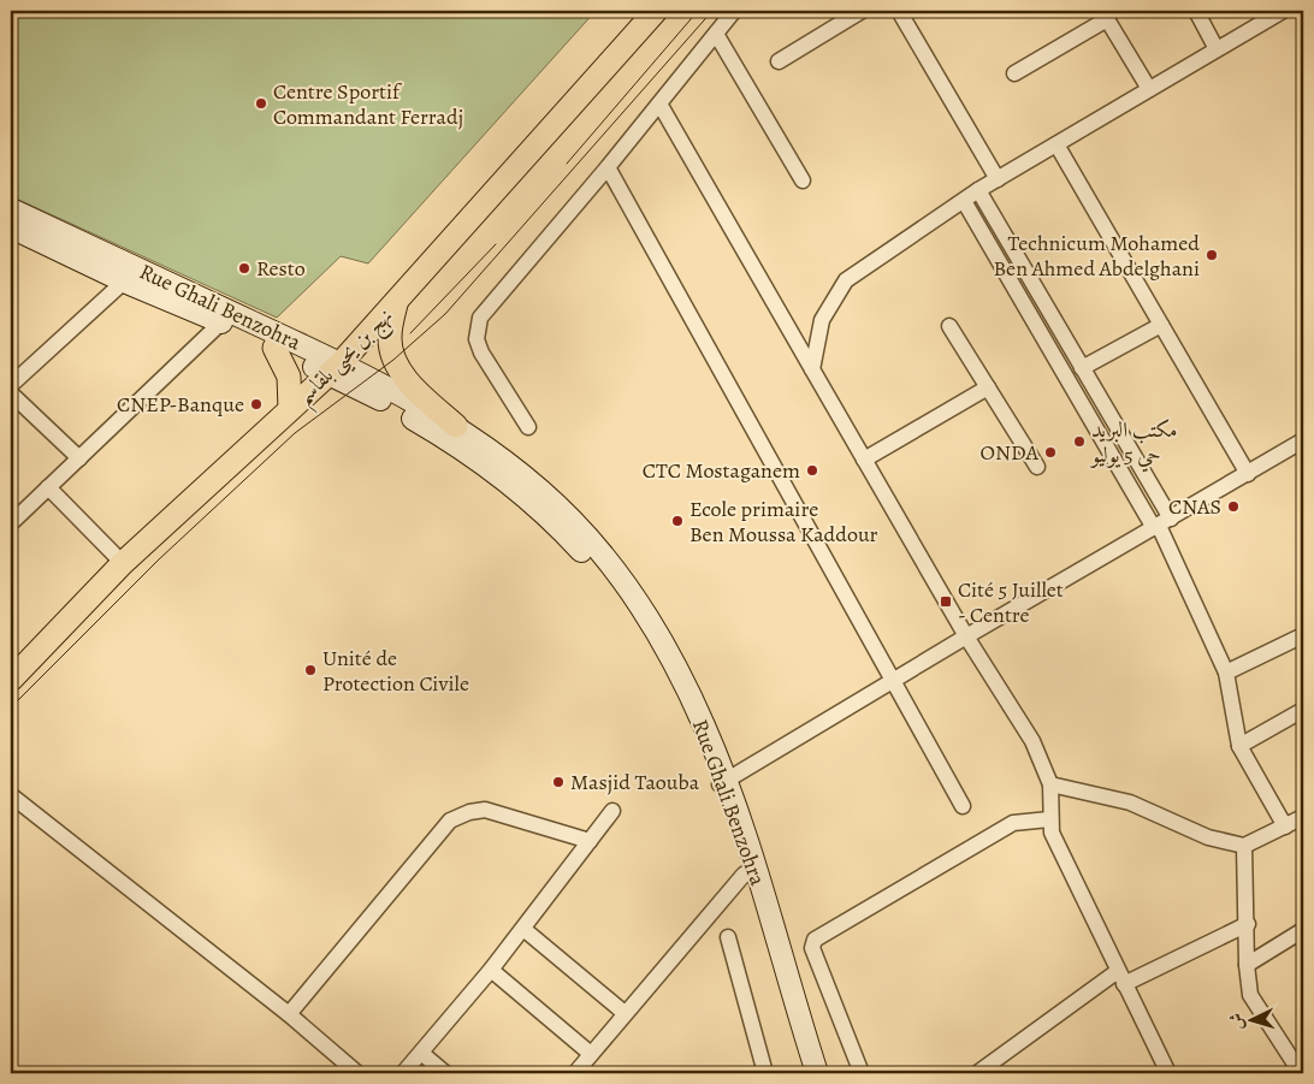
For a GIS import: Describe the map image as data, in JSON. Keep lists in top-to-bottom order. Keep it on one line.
{"streets":{"main road":["Rue Ghali Benzohra","نهج بن يحيى بلقاسم"]},"crossings":[["Rue Ghali Benzohra","نهج بن يحيى بلقاسم"]],"places":{"other":["Centre Sportif Commandant Ferradj","Technicum Mohamed Ben Ahmed Abdelghani","Resto","CNEP-Banque","مكتب البريد حي 5 يوليو","ONDA","CTC Mostaganem","CNAS","Ecole primaire Ben Moussa Kaddour","Unité de Protection Civile","Masjid Taouba"],"transit":["Cité 5 Juillet - Centre"]},"north":"left"}
